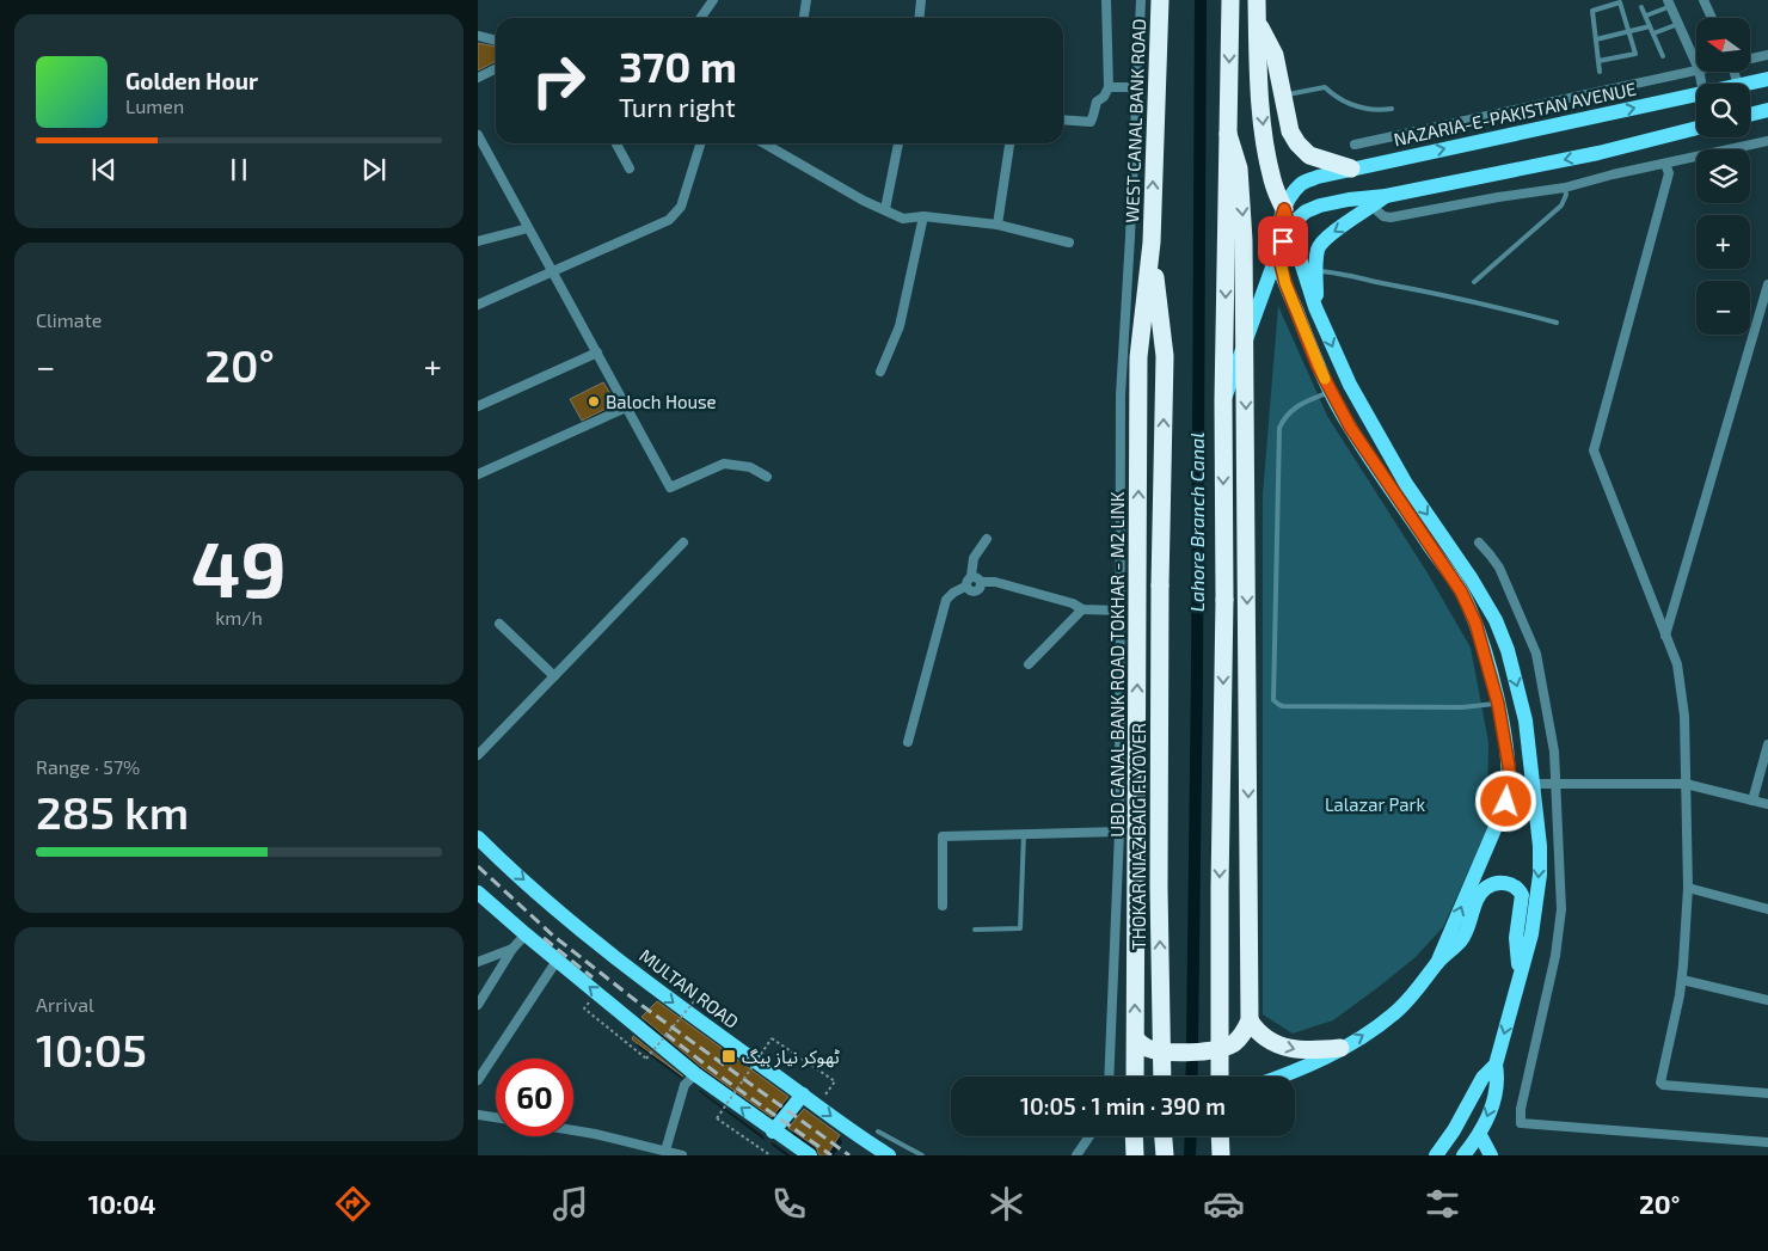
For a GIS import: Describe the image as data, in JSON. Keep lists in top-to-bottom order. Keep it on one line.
{"streets":{"highway":["WEST CANAL BANK ROAD","UBD CANAL BANK ROAD TOKHAR - M2 LINK","THOKAR NIAZ BAIG FLYOVER"],"main road":["NAZARIA-E-PAKISTAN AVENUE","MULTAN ROAD"]},"crossings":[["WEST CANAL BANK ROAD","UBD CANAL BANK ROAD TOKHAR - M2 LINK"],["WEST CANAL BANK ROAD","THOKAR NIAZ BAIG FLYOVER"],["UBD CANAL BANK ROAD TOKHAR - M2 LINK","THOKAR NIAZ BAIG FLYOVER"]],"water":["Lahore Branch Canal"],"parks":["Lalazar Park"],"places":{"other":["Baloch House"],"transit":["ٹھوکر نیاز بیگ"]},"north":"left","page":{"map_buttons":["+","−"],"turn":["370 m","Turn right"],"song":["Golden Hour","Lumen"],"tile":["Climate",["49","km/h"],["Range · 57%","285 km"],["Arrival","10:05"]],"heat":["−","20°","+"],"limit":"60","trip":"10:05 · 1 min · 390 m","tabs":["10:04","20°"]}}
